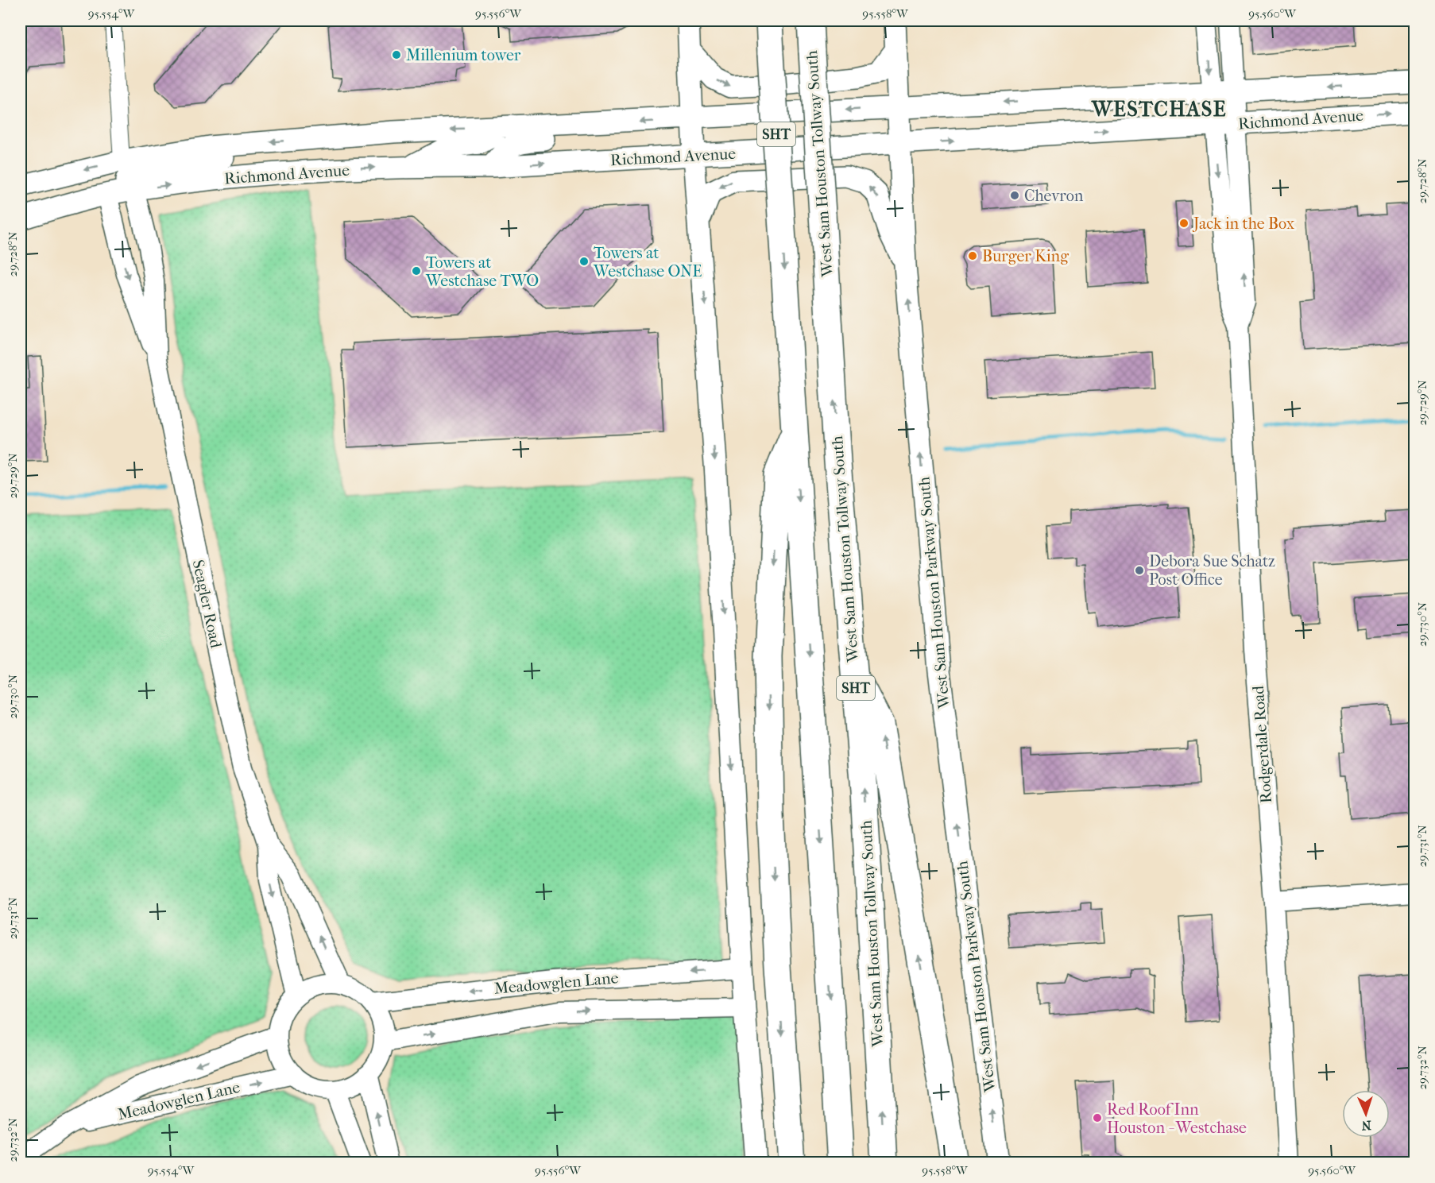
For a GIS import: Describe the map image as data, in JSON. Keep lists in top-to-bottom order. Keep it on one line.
{"streets":{"highway":["SHT","West Sam Houston Tollway South"],"main road":["Richmond Avenue","West Sam Houston Parkway South"],"street":["Seagler Road","Rodgerdale Road","Meadowglen Lane"]},"crossings":[["Richmond Avenue","West Sam Houston Parkway South"],["Richmond Avenue","Seagler Road"],["Richmond Avenue","Rodgerdale Road"],["Seagler Road","Meadowglen Lane"]],"one_way":["West Sam Houston Parkway South"],"districts":["WESTCHASE"],"places":["Millenium tower","Chevron","Jack in the Box","Burger King","Towers at Westchase ONE","Towers at Westchase TWO","Debora Sue Schatz Post Office","Red Roof Inn Houston - Westchase"],"north":"bottom","coordinates":["95.554°W","95.556°W","95.558°W","95.560°W","29.728°N","29.729°N","29.730°N","29.731°N","29.732°N"]}
